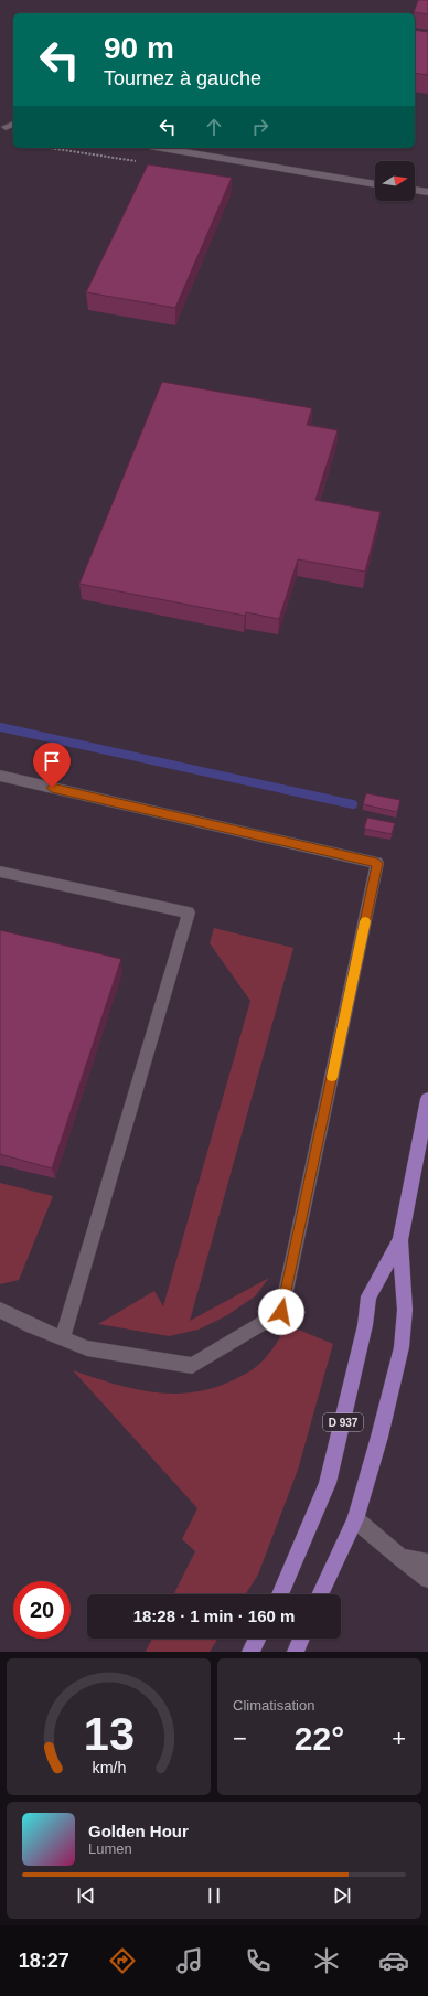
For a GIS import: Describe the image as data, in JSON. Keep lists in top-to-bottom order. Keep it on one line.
{"streets":{"main road":["D 937"]},"north":"right","page":{"turn":["90 m","Tournez à gauche"],"limit":"20","trip":"18:28 · 1 min · 160 m","tile":"Climatisation","heat":["−","22°","+"],"song":["Golden Hour","Lumen"],"tabs":"18:27","gauge":["13","km/h"]}}
